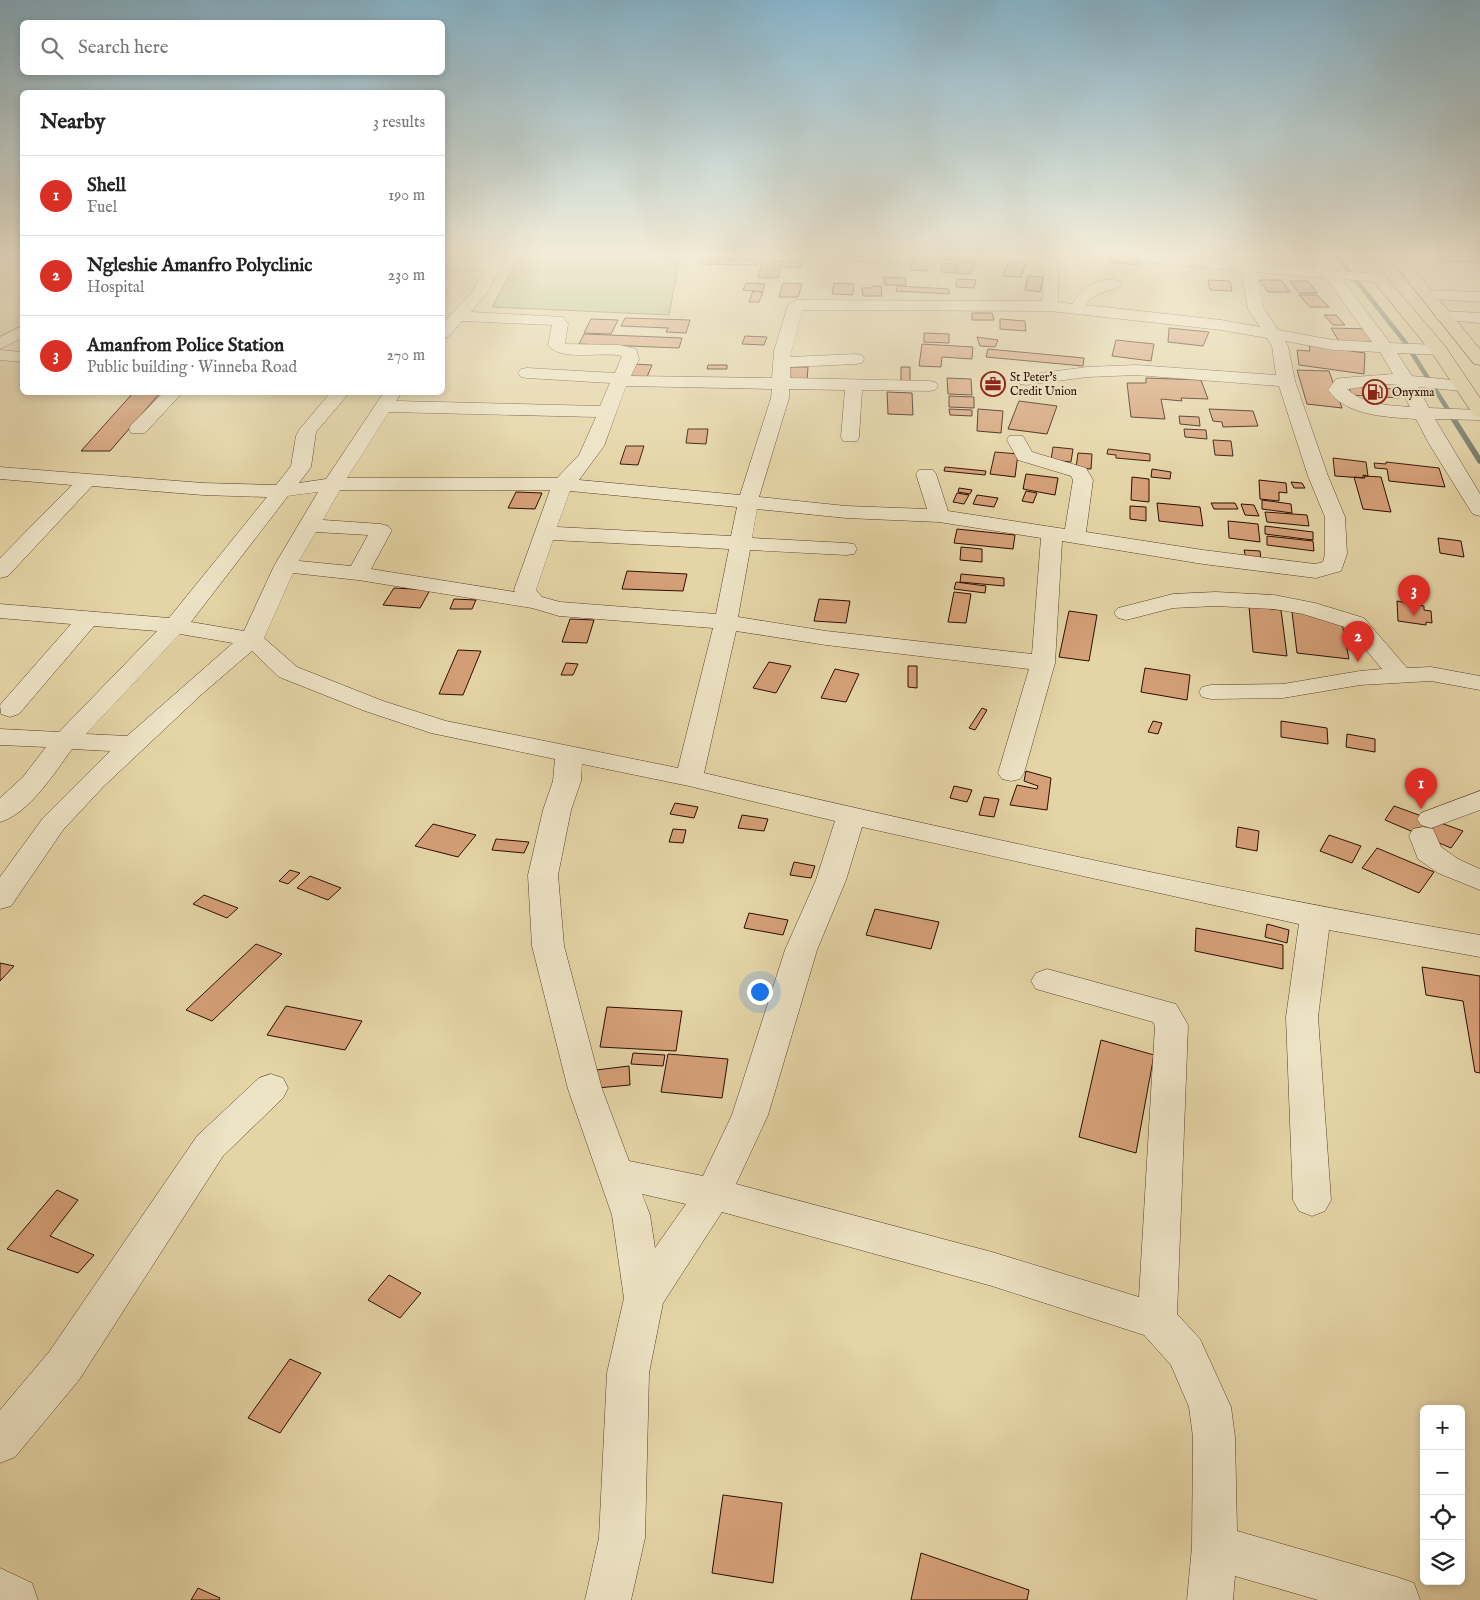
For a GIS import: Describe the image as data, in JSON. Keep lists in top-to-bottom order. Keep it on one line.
{"places":{"office":["St Peter's Credit Union"],"fuel station":["Onyxma"]},"page":{"search":"Search here","heading":["Nearby","3 results"],"list":[{"mark":"1","name":"Shell","note":"Fuel","value":"190 m"},{"mark":"2","name":"Ngleshie Amanfro Polyclinic","note":"Hospital","value":"230 m"},{"mark":"3","name":"Amanfrom Police Station","note":"Public building · Winneba Road","value":"270 m"}],"pins":["3","2","1"],"map_buttons":["+","−"]}}
